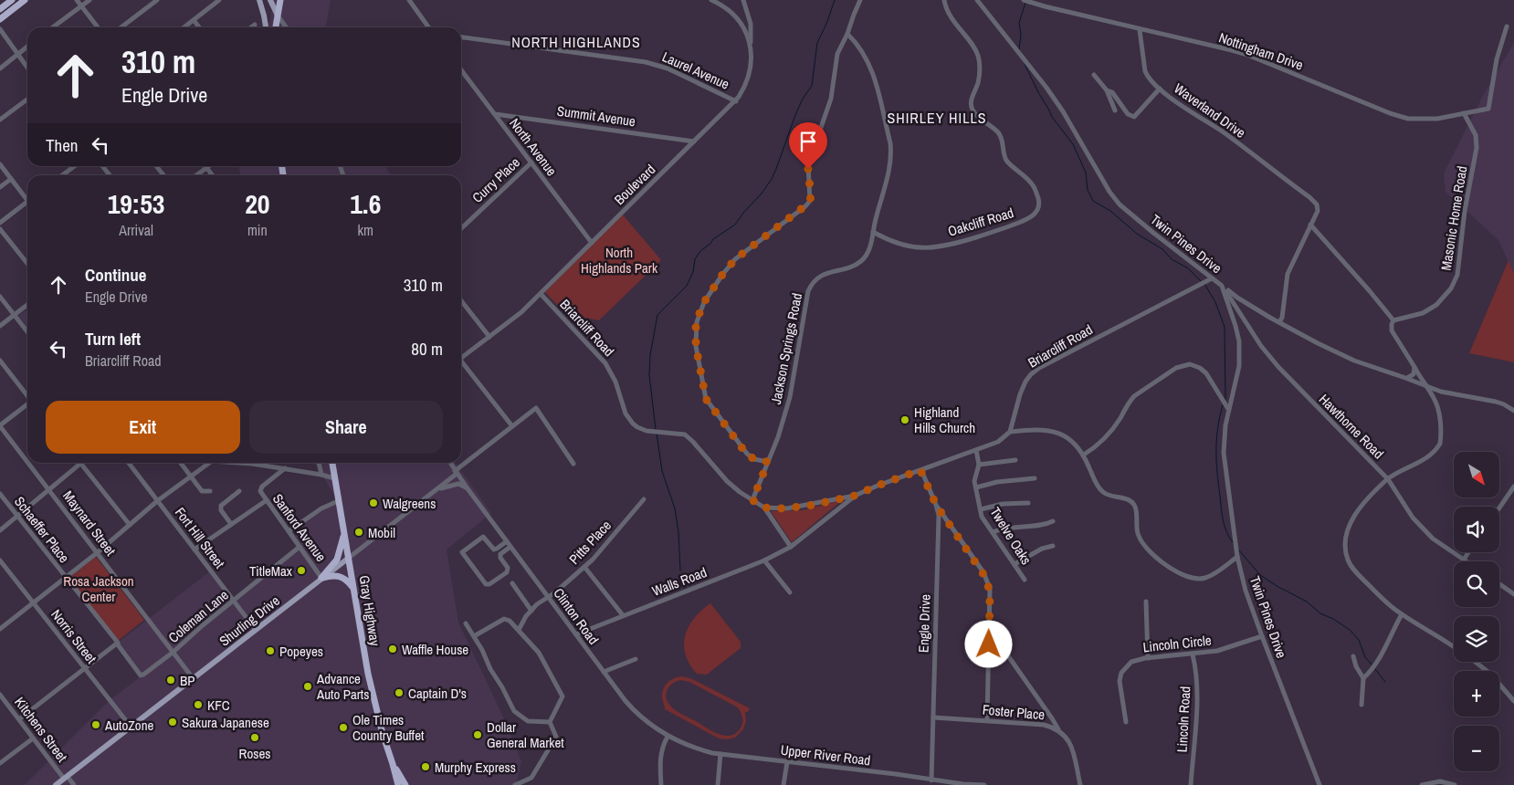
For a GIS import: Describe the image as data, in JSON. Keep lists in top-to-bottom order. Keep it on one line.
{"streets":{"highway":["Gray Highway"],"main road":["Shurling Drive"],"street":["Nottingham Drive","Laurel Avenue","Waverland Drive","Summit Avenue","North Avenue","Curry Place","Boulevard","Masonic Home Road","Oakcliff Road","Twin Pines Drive","Briarcliff Road","Jackson Springs Road","Hawthorne Road","Maynard Street","Sanford Avenue","Schaeffer Place","Twelve Oaks","Fort Hill Street","Pitts Place","Walls Road","Coleman Lane","Clinton Road","Engle Drive","Norris Street","Lincoln Circle","Foster Place","Lincoln Road","Kitchens Street","Upper River Road"]},"crossings":[["Nottingham Drive","Waverland Drive"],["Nottingham Drive","Masonic Home Road"],["Laurel Avenue","Boulevard"],["Summit Avenue","North Avenue"],["Summit Avenue","Boulevard"],["North Avenue","Curry Place"],["North Avenue","Boulevard"],["Boulevard","Briarcliff Road"],["Oakcliff Road","Jackson Springs Road"],["Twin Pines Drive","Briarcliff Road"],["Twin Pines Drive","Hawthorne Road"],["Twin Pines Drive","Lincoln Circle"],["Briarcliff Road","Jackson Springs Road"],["Briarcliff Road","Twelve Oaks"],["Briarcliff Road","Walls Road"],["Briarcliff Road","Engle Drive"],["Maynard Street","Coleman Lane"],["Maynard Street","Shurling Drive"],["Sanford Avenue","Coleman Lane"],["Sanford Avenue","Shurling Drive"],["Schaeffer Place","Coleman Lane"],["Fort Hill Street","Coleman Lane"],["Fort Hill Street","Shurling Drive"],["Pitts Place","Clinton Road"],["Walls Road","Clinton Road"],["Gray Highway","Shurling Drive"],["Clinton Road","Shurling Drive"],["Clinton Road","Upper River Road"],["Shurling Drive","Norris Street"],["Shurling Drive","Kitchens Street"],["Engle Drive","Foster Place"],["Engle Drive","Upper River Road"],["Lincoln Circle","Lincoln Road"]],"districts":["NORTH HIGHLANDS","SHIRLEY HILLS"],"parks":["North Highlands Park","Rosa Jackson Center"],"places":["Highland Hills Church","Walgreens","Mobil","TitleMax","Waffle House","Popeyes","BP","Advance Auto Parts","Captain D's","KFC","Sakura Japanese","AutoZone","Ole Times Country Buffet","Dollar General Market","Roses","Murphy Express"],"north":"bottom right","page":{"turn":["310 m","Engle Drive"],"then":"Then","eta":["19:53","Arrival","20","min","1.6","km"],"list":[{"name":"Continue","note":"Engle Drive","value":"310 m"},{"name":"Turn left","note":"Briarcliff Road","value":"80 m"}],"buttons":["Exit","Share"],"map_buttons":["+","−"]}}
